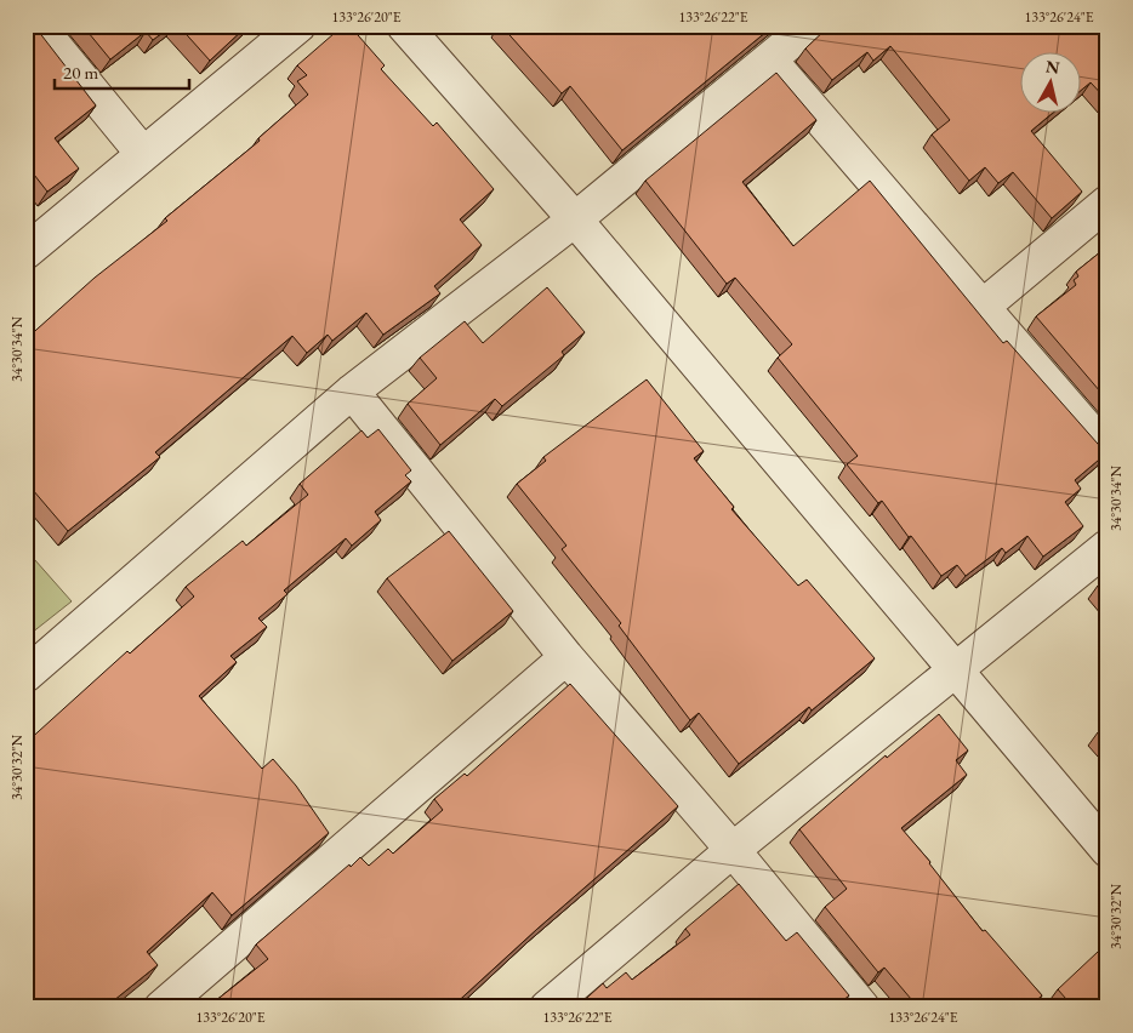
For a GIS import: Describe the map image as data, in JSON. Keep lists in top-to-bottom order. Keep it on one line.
{"scale_bar":"20 m","north":"top","coordinates":["133°26'20\"E","133°26'22\"E","133°26'24\"E","34°30'34\"N","34°30'32\"N"]}
